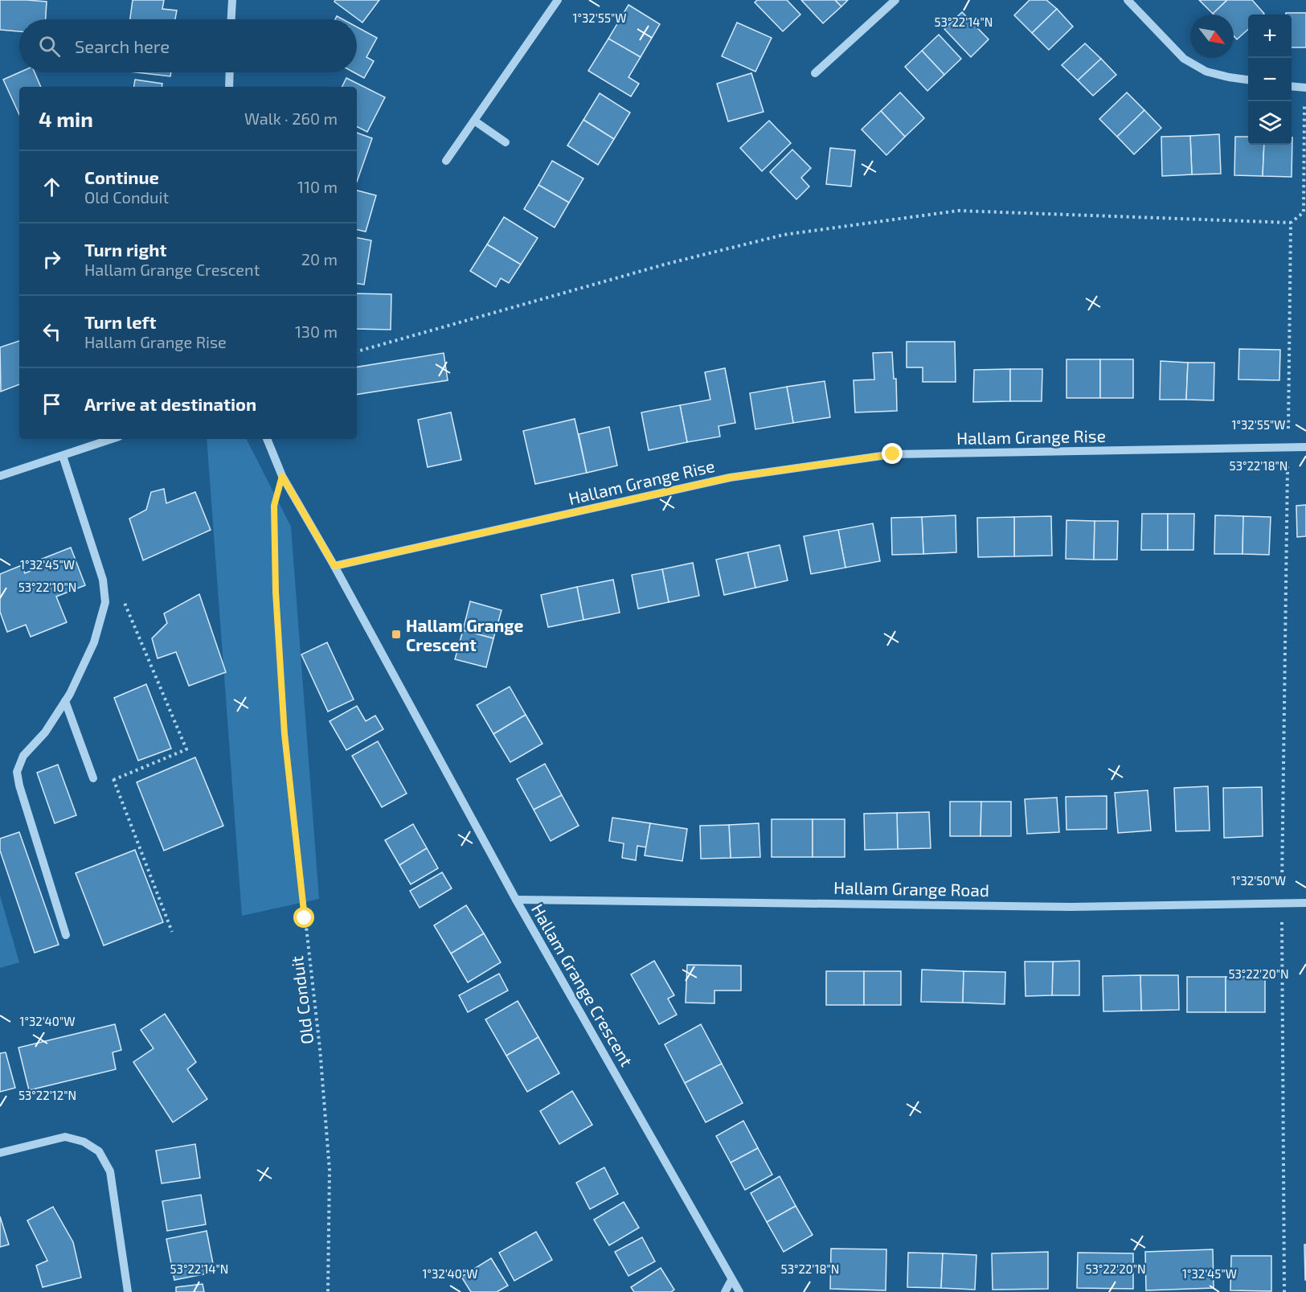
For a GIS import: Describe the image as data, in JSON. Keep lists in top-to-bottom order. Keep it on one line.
{"streets":{"street":["Hallam Grange Rise","Hallam Grange Road","Hallam Grange Crescent"],"path":["Old Conduit"]},"crossings":[["Hallam Grange Rise","Hallam Grange Crescent"],["Hallam Grange Road","Hallam Grange Crescent"],["Hallam Grange Crescent","Old Conduit"]],"places":{"transit":["Hallam Grange Crescent"]},"north":"bottom right","page":{"map_buttons":["+","−"],"search":"Search here","heading":["4 min","Walk · 260 m"],"list":[["Continue","Old Conduit","110 m"],["Turn right","Hallam Grange Crescent","20 m"],["Turn left","Hallam Grange Rise","130 m"],"Arrive at destination"]},"coordinates":["1°32'55\"W","53°22'14\"N","53°22'18\"N","1°32'45\"W","53°22'10\"N","1°32'50\"W","53°22'20\"N","1°32'40\"W","53°22'12\"N"]}
